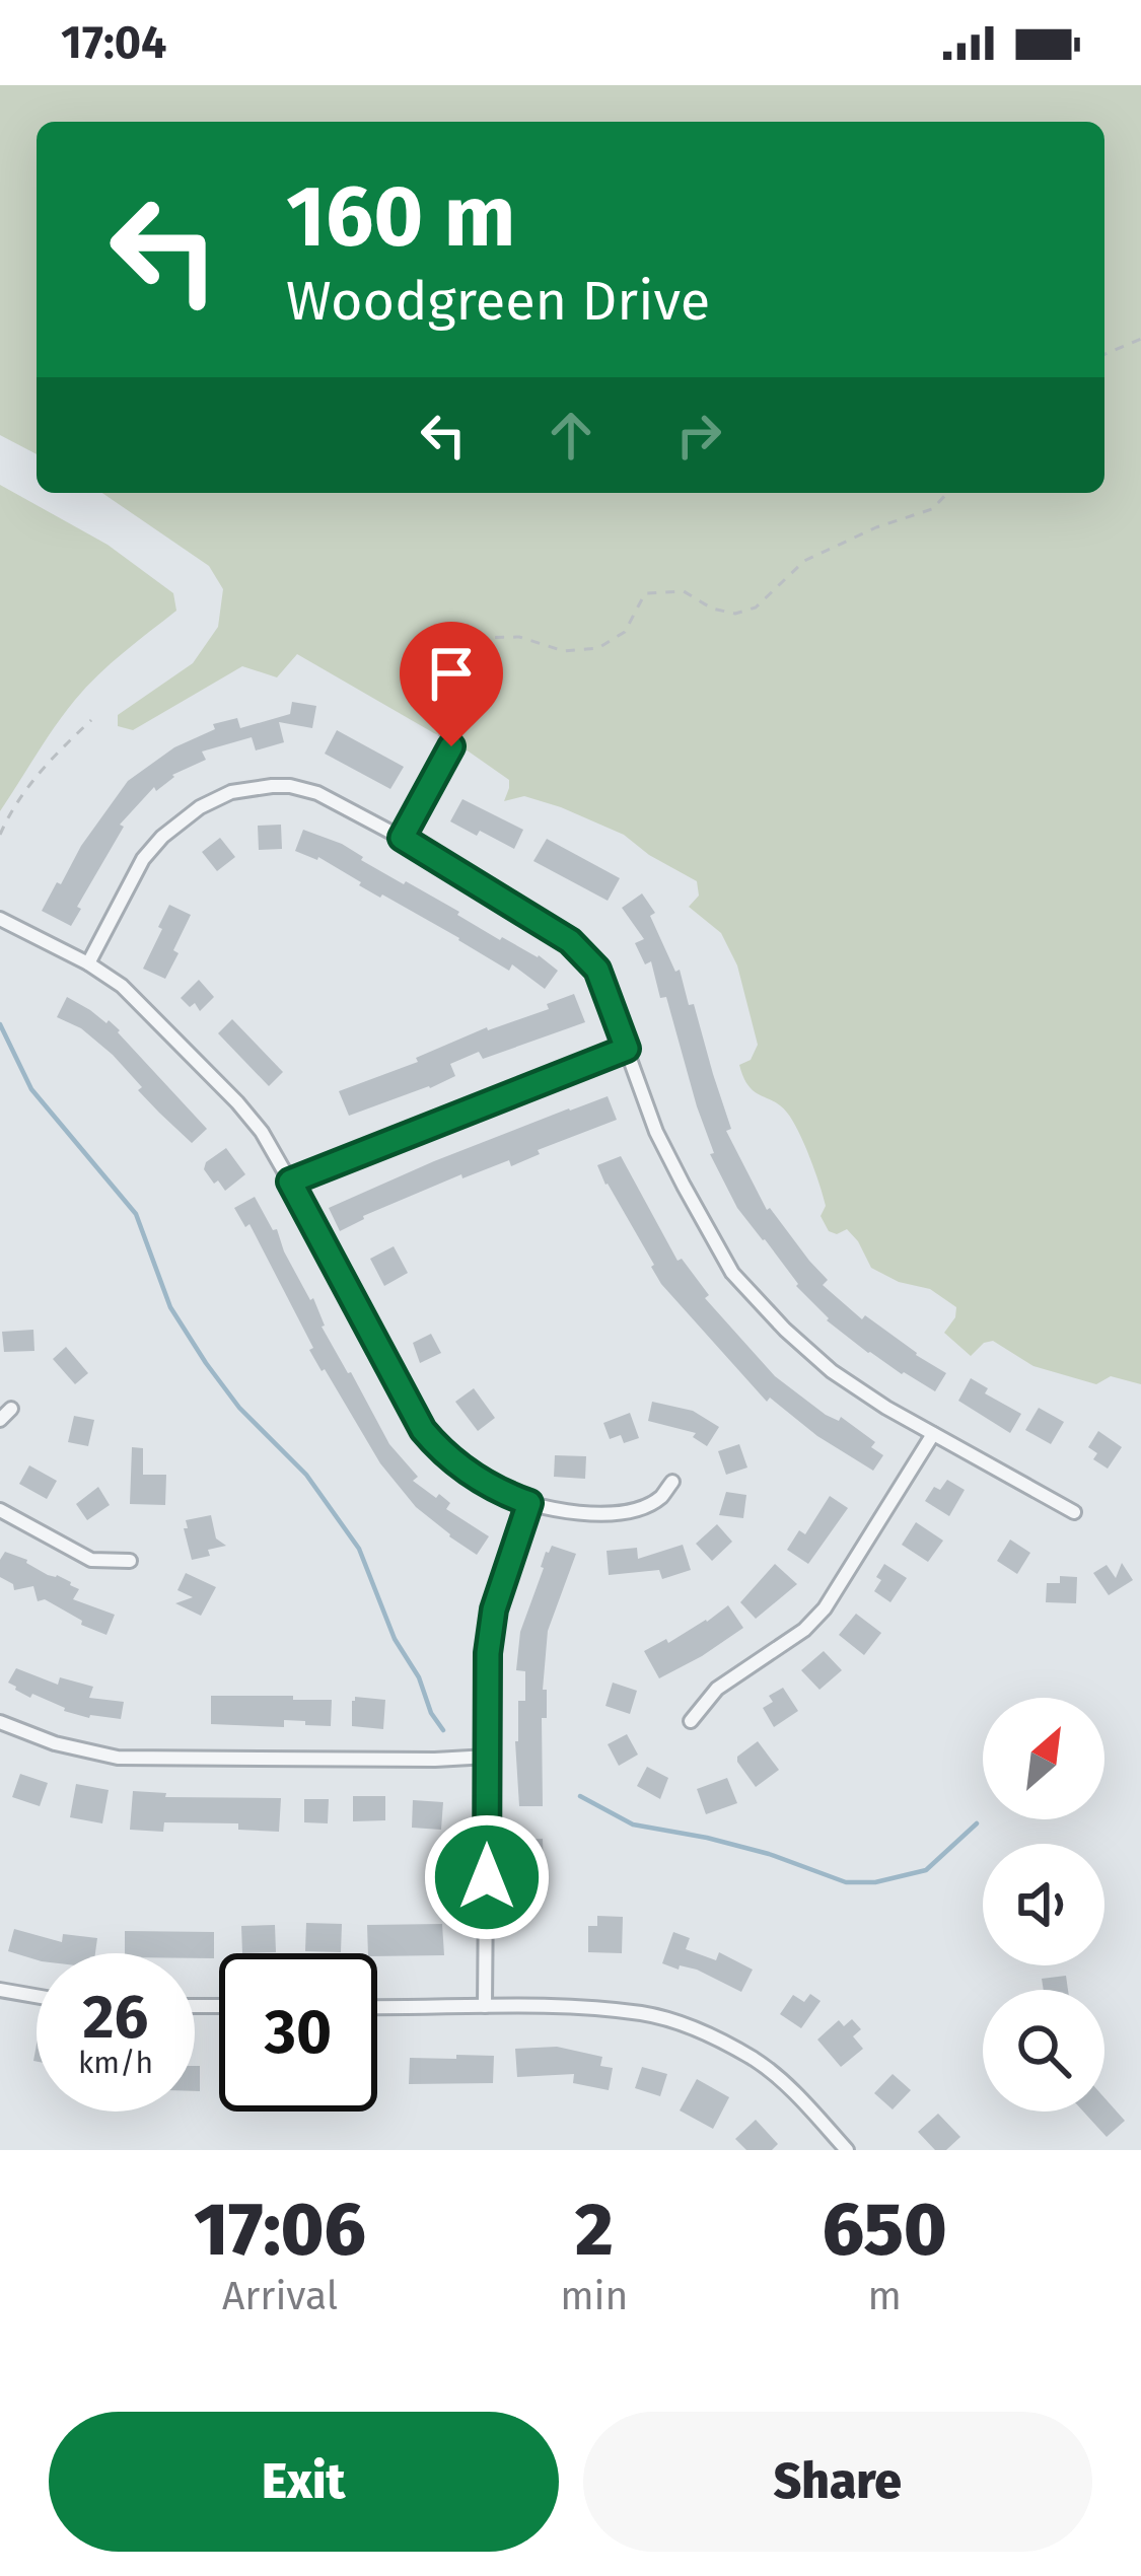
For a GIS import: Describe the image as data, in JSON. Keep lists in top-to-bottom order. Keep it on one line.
{"north":"top right","page":{"status":"17:04","turn":["160 m","Woodgreen Drive"],"speed":"26 km/h","limit":"30","eta":["17:06","Arrival","2","min","650","m"],"buttons":["Exit","Share"]}}
